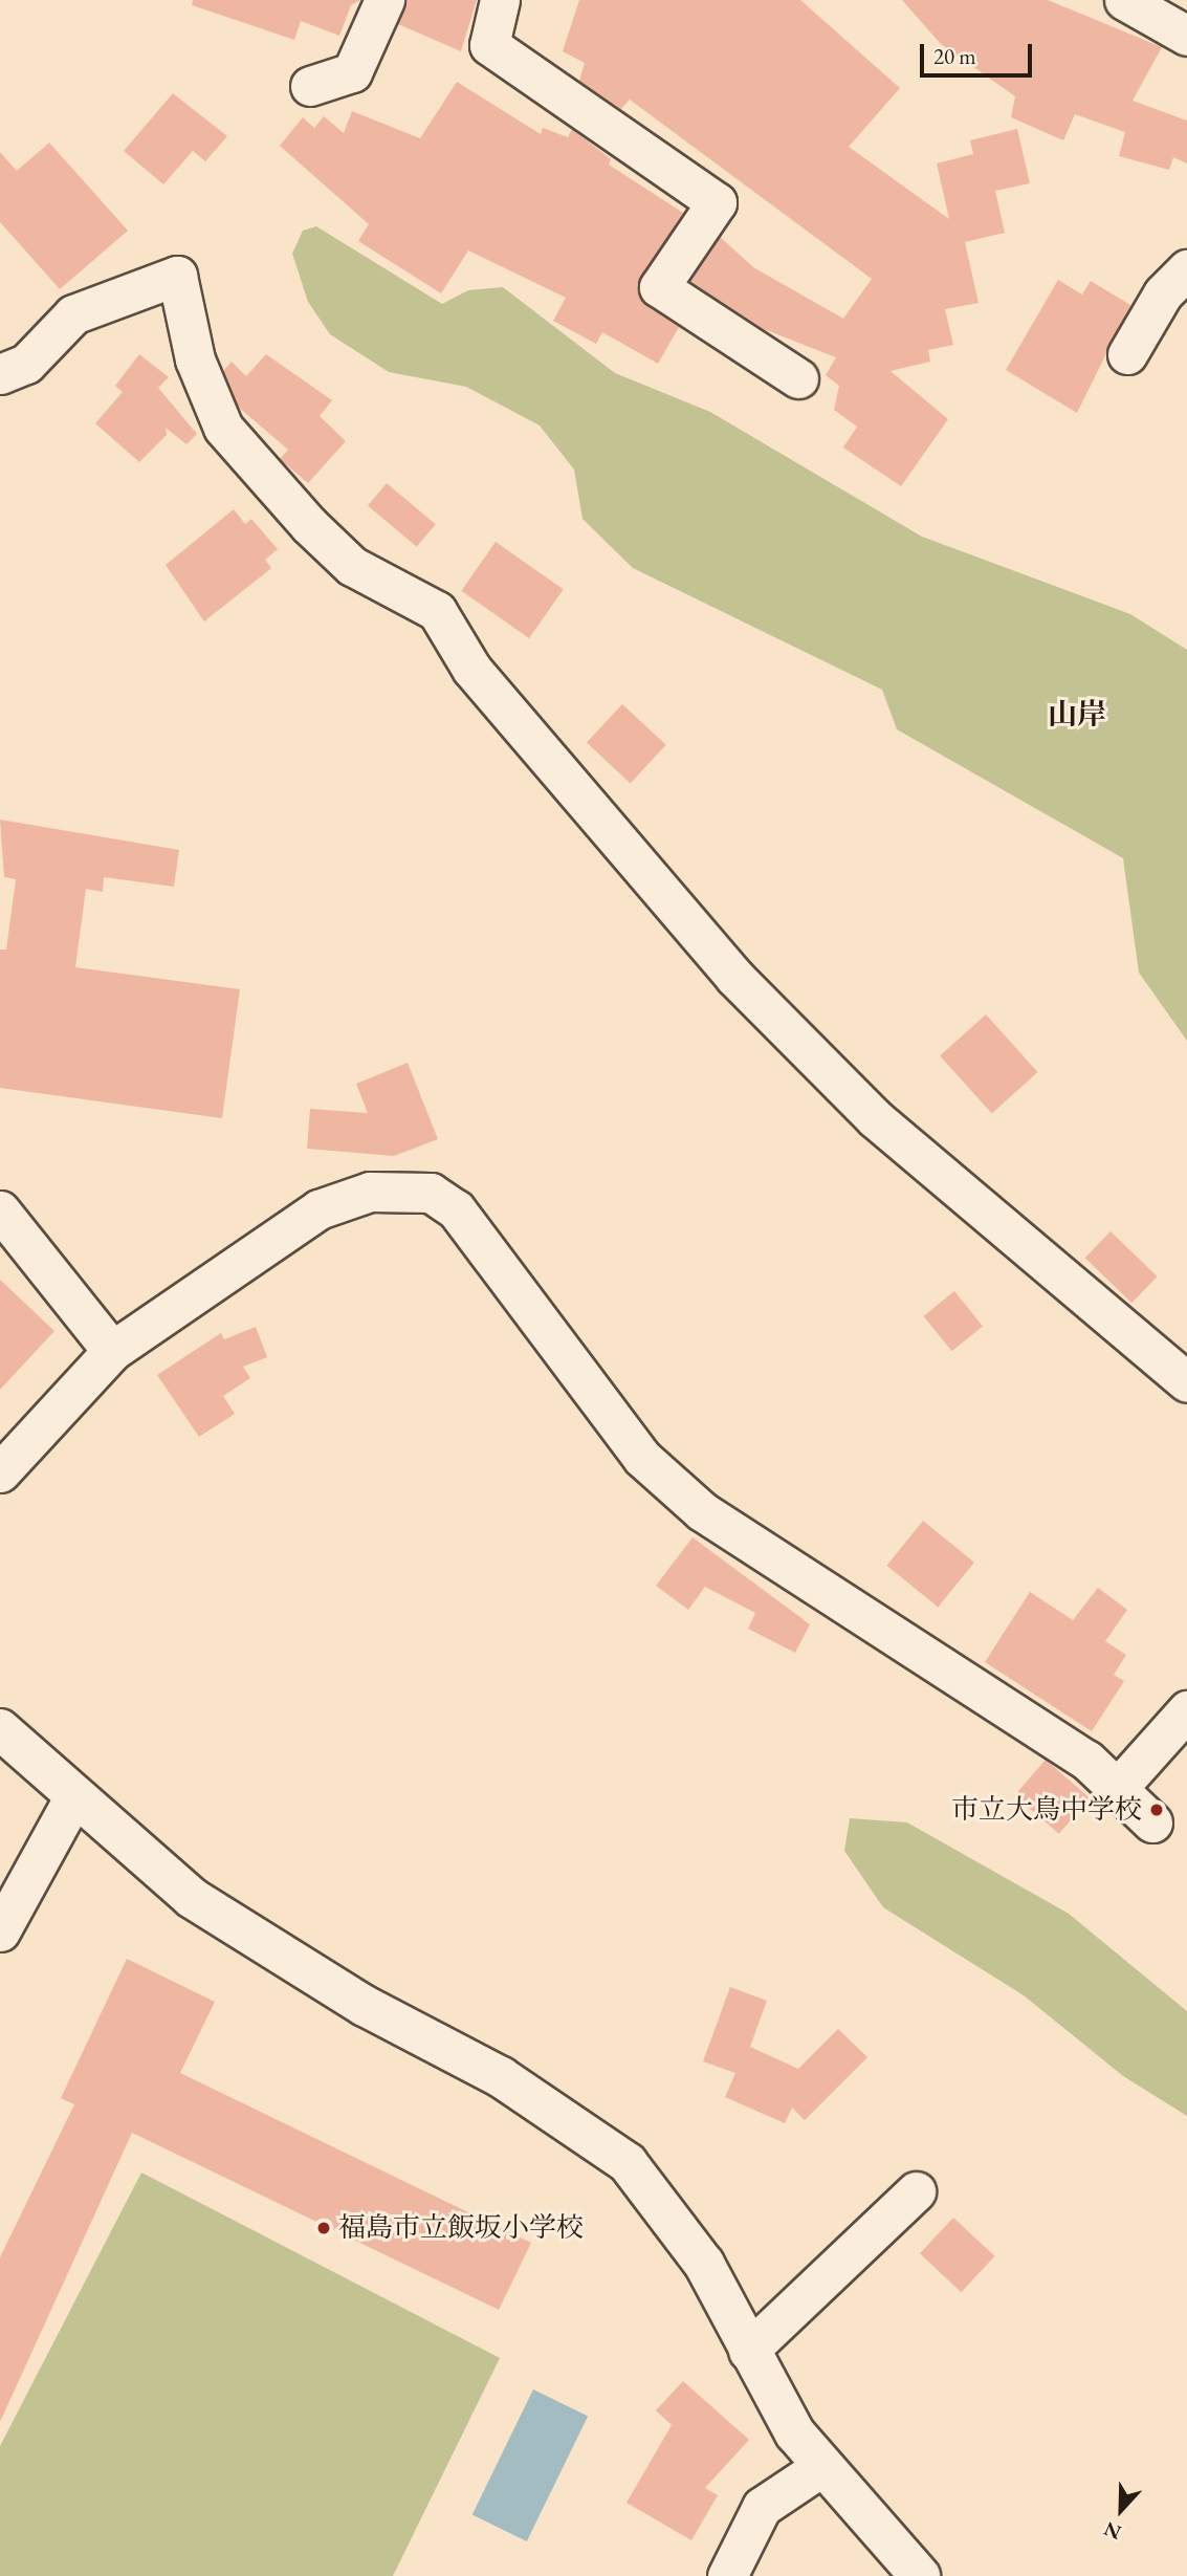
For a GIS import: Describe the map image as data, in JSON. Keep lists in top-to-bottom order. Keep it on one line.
{"districts":["山岸"],"places":["市立大鳥中学校","福島市立飯坂小学校"],"scale_bar":"20 m","north":"bottom"}
